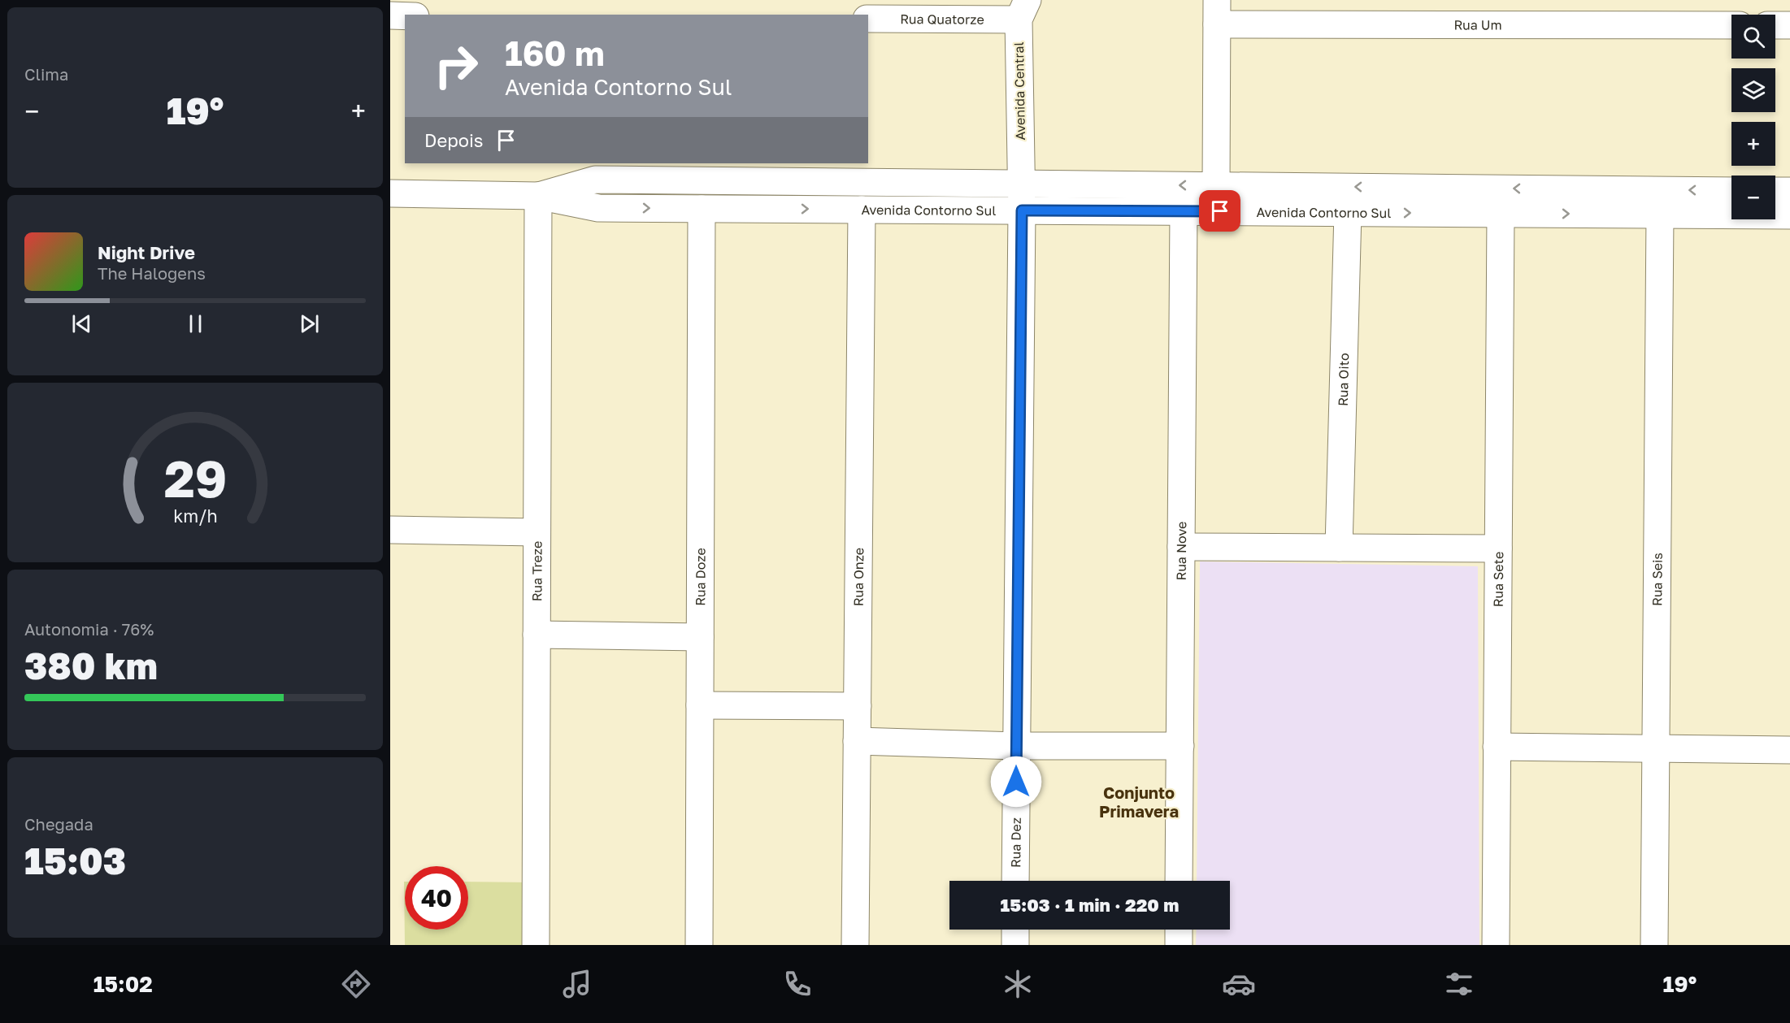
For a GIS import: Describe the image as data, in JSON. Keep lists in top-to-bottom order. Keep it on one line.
{"streets":{"street":["Rua Quatorze","Rua Um","Avenida Central","Avenida Contorno Sul","Rua Oito","Rua Nove","Rua Treze","Rua Doze","Rua Onze","Rua Sete","Rua Seis","Rua Dez"]},"crossings":[["Rua Quatorze","Avenida Central"],["Avenida Central","Avenida Contorno Sul"],["Avenida Central","Rua Dez"],["Avenida Contorno Sul","Rua Oito"],["Avenida Contorno Sul","Rua Nove"],["Avenida Contorno Sul","Rua Treze"],["Avenida Contorno Sul","Rua Doze"],["Avenida Contorno Sul","Rua Onze"],["Avenida Contorno Sul","Rua Sete"],["Avenida Contorno Sul","Rua Seis"],["Avenida Contorno Sul","Rua Dez"]],"districts":["Conjunto Primavera"],"page":{"tile":["Clima",["Autonomia · 76%","380 km"],["Chegada","15:03"]],"map_buttons":["+","−"],"turn":["160 m","Avenida Contorno Sul"],"heat":["−","19°","+"],"then":"Depois","song":["Night Drive","The Halogens"],"limit":"40","trip":"15:03 · 1 min · 220 m","tabs":["15:02","19°"],"gauge":["29","km/h"]}}
